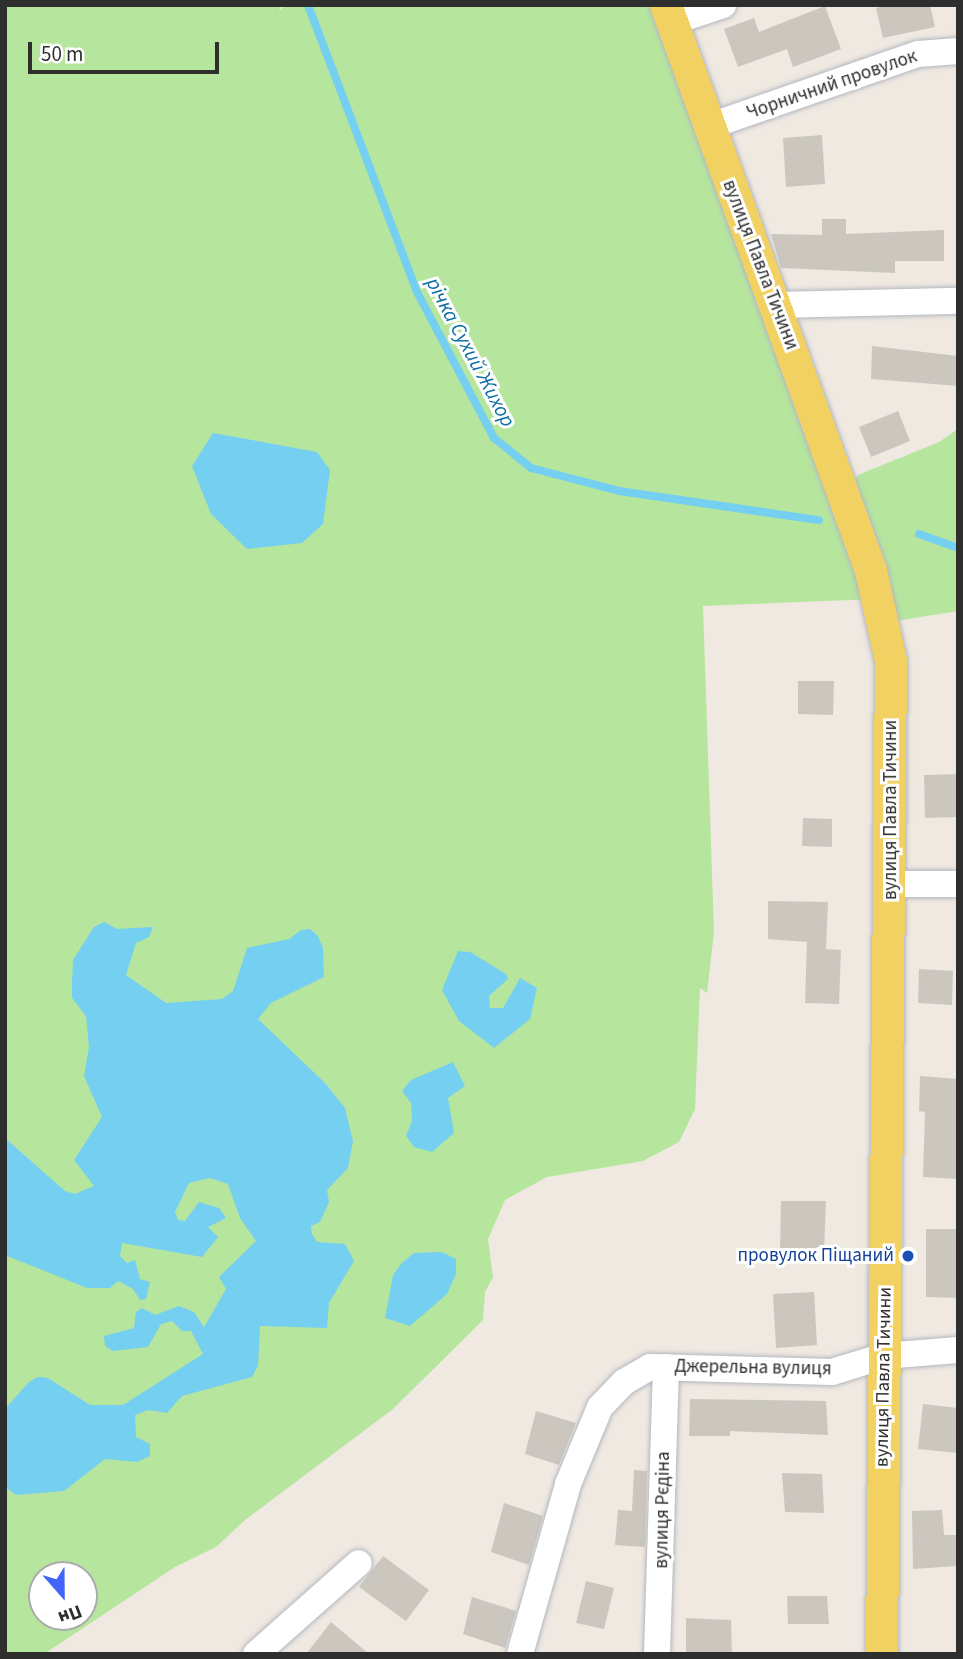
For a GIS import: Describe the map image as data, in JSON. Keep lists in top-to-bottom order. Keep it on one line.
{"streets":{"main road":["вулиця Павла Тичини"],"street":["Чорничний провулок","Джерельна вулиця","вулиця Рєдіна"]},"crossings":[["Чорничний провулок","вулиця Павла Тичини"],["вулиця Павла Тичини","Джерельна вулиця"],["Джерельна вулиця","вулиця Рєдіна"]],"water":["річка Сухий Жихор"],"places":["провулок Піщаний"],"scale_bar":"50 m","north":"bottom"}
